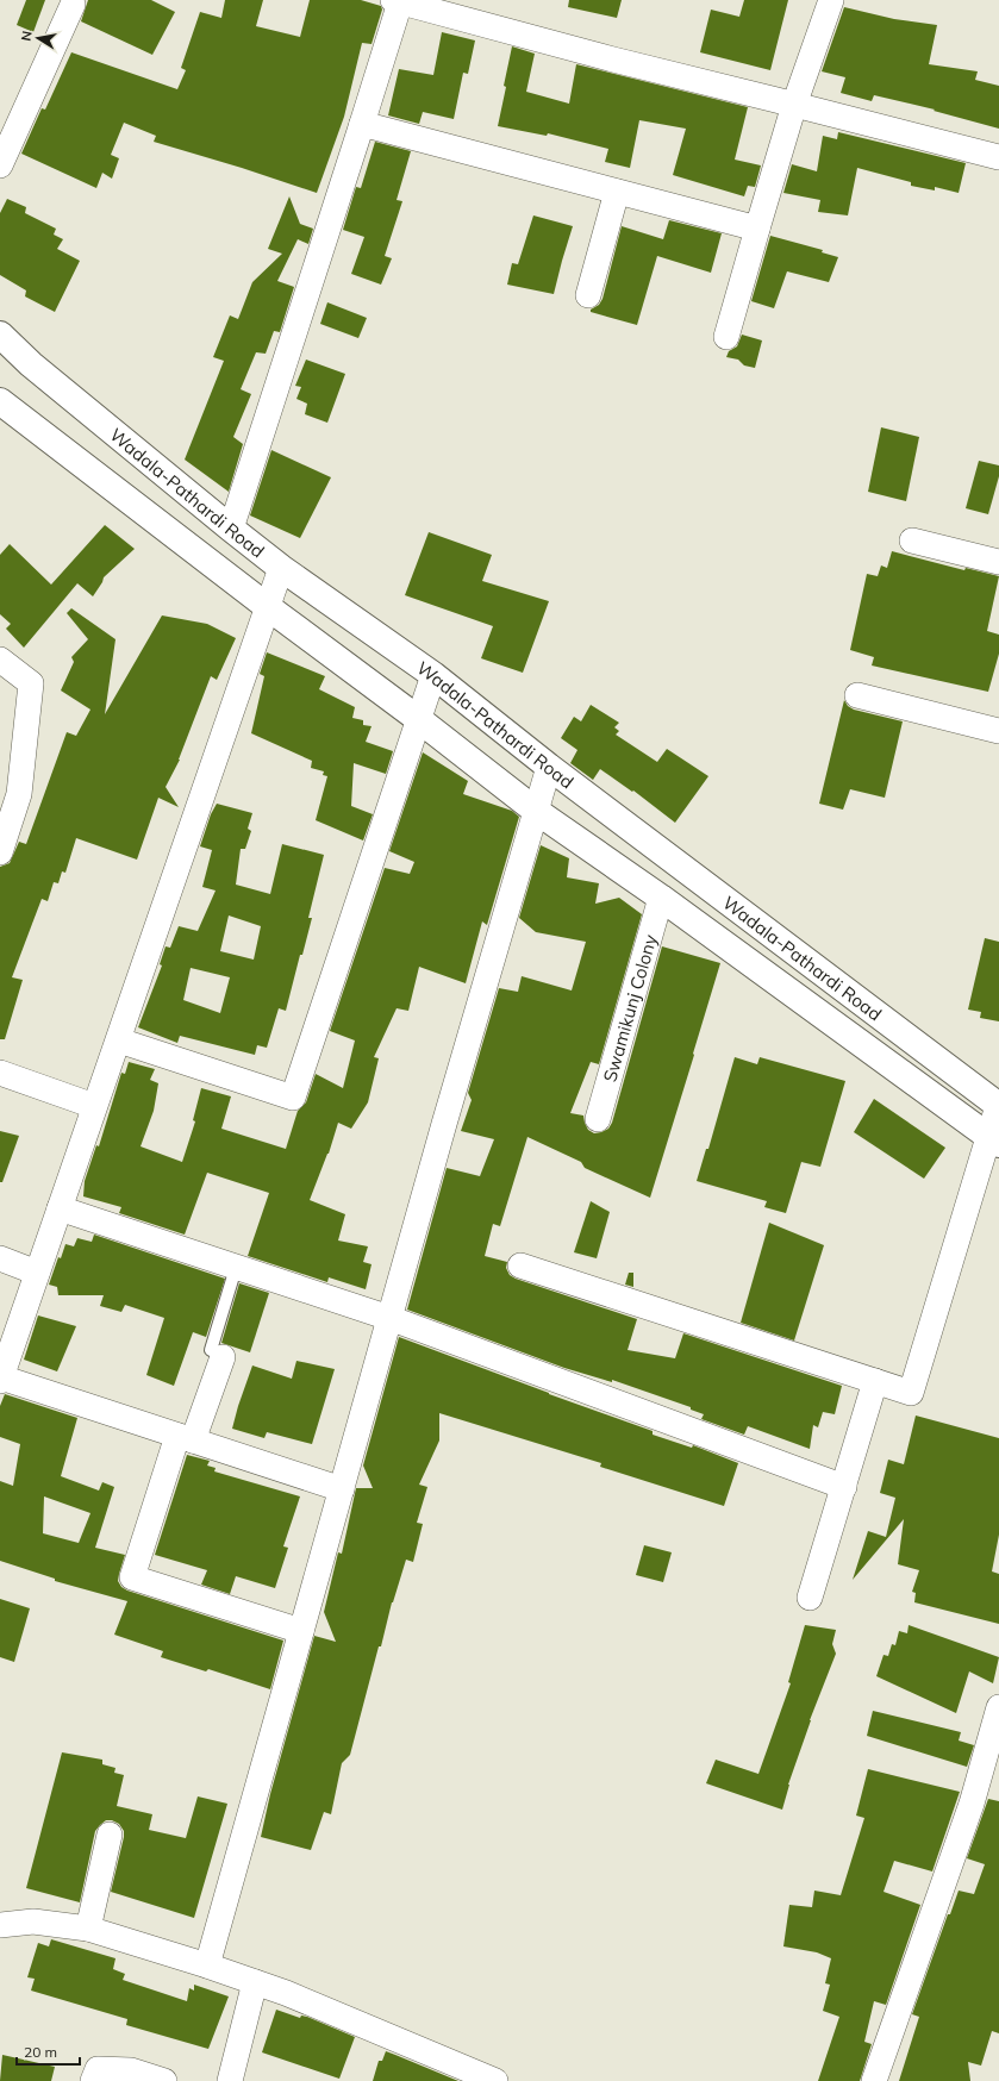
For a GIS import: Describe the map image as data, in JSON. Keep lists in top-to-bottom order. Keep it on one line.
{"streets":{"main road":["Wadala-Pathardi Road"],"street":["Swamikunj Colony"]},"crossings":[["Wadala-Pathardi Road","Swamikunj Colony"]],"scale_bar":"20 m","north":"left"}
